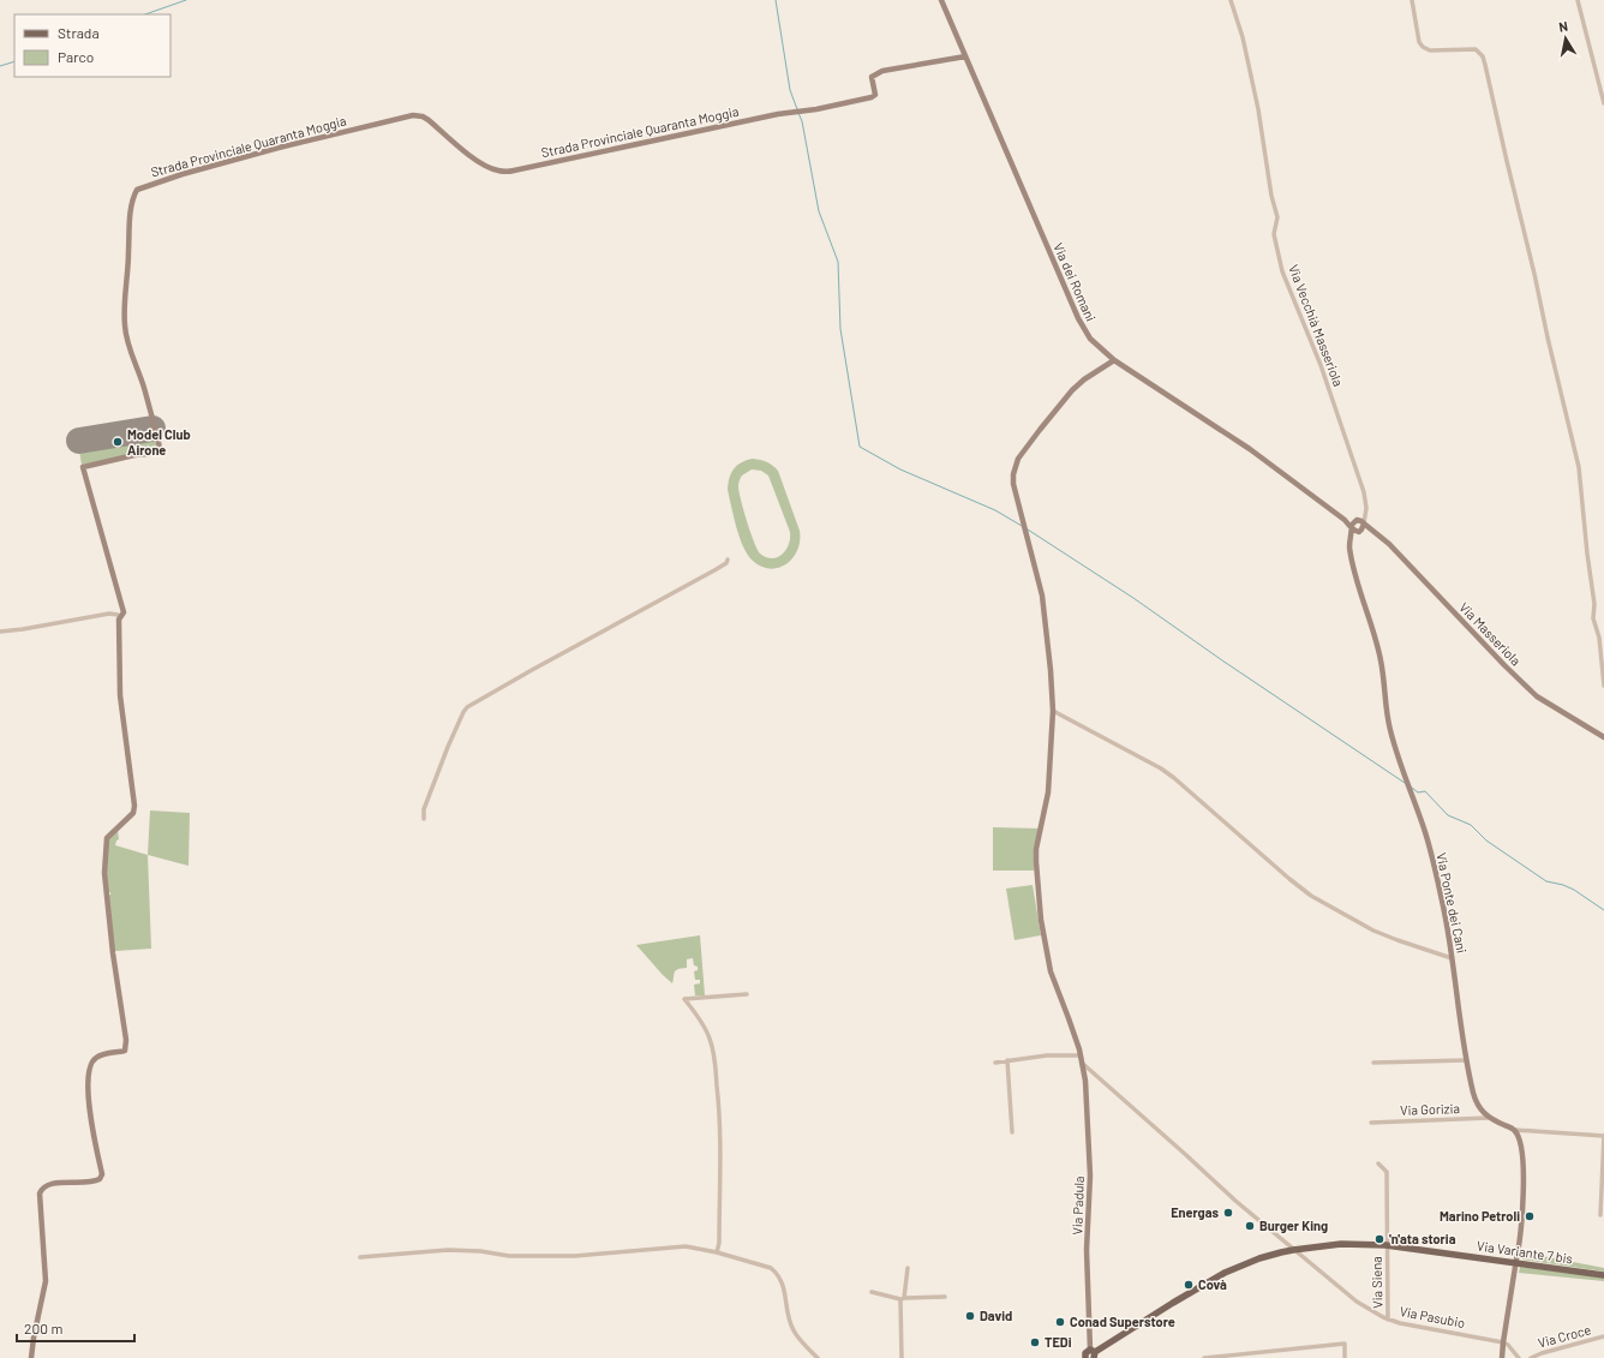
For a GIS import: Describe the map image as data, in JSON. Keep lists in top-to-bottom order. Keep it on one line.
{"streets":{"main road":["Via Variante 7 bis"],"street":["Strada Provinciale Quaranta Moggia","Via dei Romani","Via Vecchià Masseriola","Via Masseriola","Via Ponte dei Cani","Via Gorizia","Via Padula","Via Siena","Via Pasubio","Via Croce"]},"crossings":[["Strada Provinciale Quaranta Moggia","Via dei Romani"],["Via dei Romani","Via Vecchià Masseriola"],["Via dei Romani","Via Masseriola"],["Via dei Romani","Via Ponte dei Cani"],["Via dei Romani","Via Padula"],["Via Vecchià Masseriola","Via Masseriola"],["Via Vecchià Masseriola","Via Ponte dei Cani"],["Via Masseriola","Via Ponte dei Cani"],["Via Ponte dei Cani","Via Gorizia"],["Via Padula","Via Variante 7 bis"],["Via Variante 7 bis","Via Siena"],["Via Variante 7 bis","Via Pasubio"],["Via Siena","Via Pasubio"]],"places":["Model Club Airone","Energas","Marino Petroli","Burger King","'n'ata storia","Covà","David","Conad Superstore","TEDi"],"legend":["Strada","Parco"],"scale_bar":"200 m","north":"top"}
